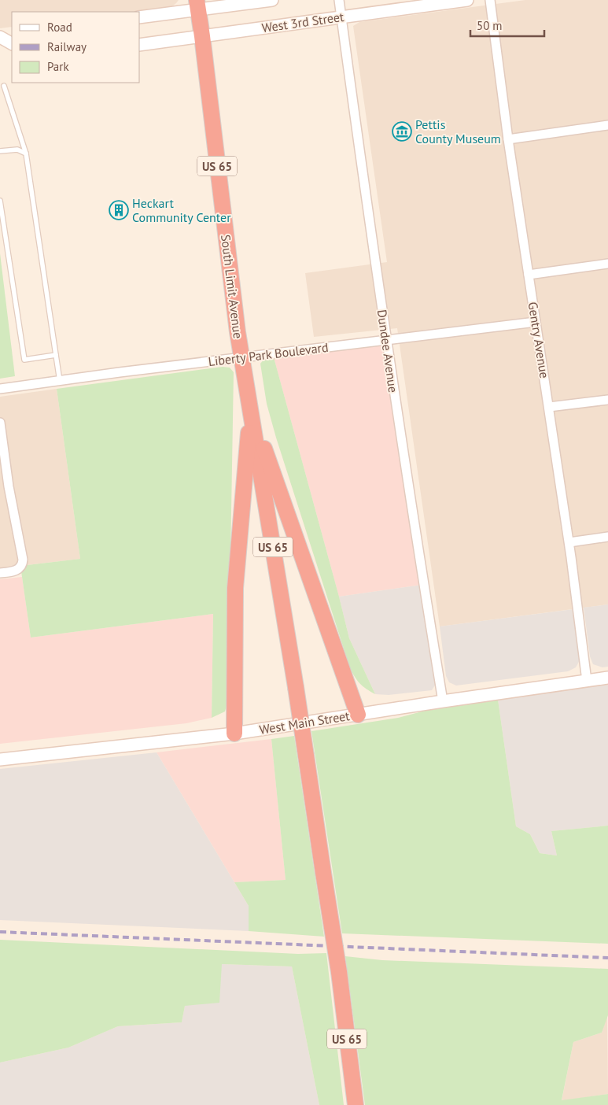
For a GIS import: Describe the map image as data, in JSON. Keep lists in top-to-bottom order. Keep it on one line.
{"streets":{"highway":["US 65","South Limit Avenue"],"main road":["West 3rd Street","West Main Street"],"street":["Gentry Avenue","Dundee Avenue","Liberty Park Boulevard"]},"crossings":[["West 3rd Street","South Limit Avenue"],["West 3rd Street","Dundee Avenue"],["US 65","South Limit Avenue"],["South Limit Avenue","Liberty Park Boulevard"],["Gentry Avenue","Liberty Park Boulevard"],["Gentry Avenue","West Main Street"],["Dundee Avenue","Liberty Park Boulevard"],["Dundee Avenue","West Main Street"]],"places":{"museum":["Pettis County Museum"],"building":["Heckart Community Center"]},"legend":["Road","Railway","Park"],"scale_bar":"50 m"}
